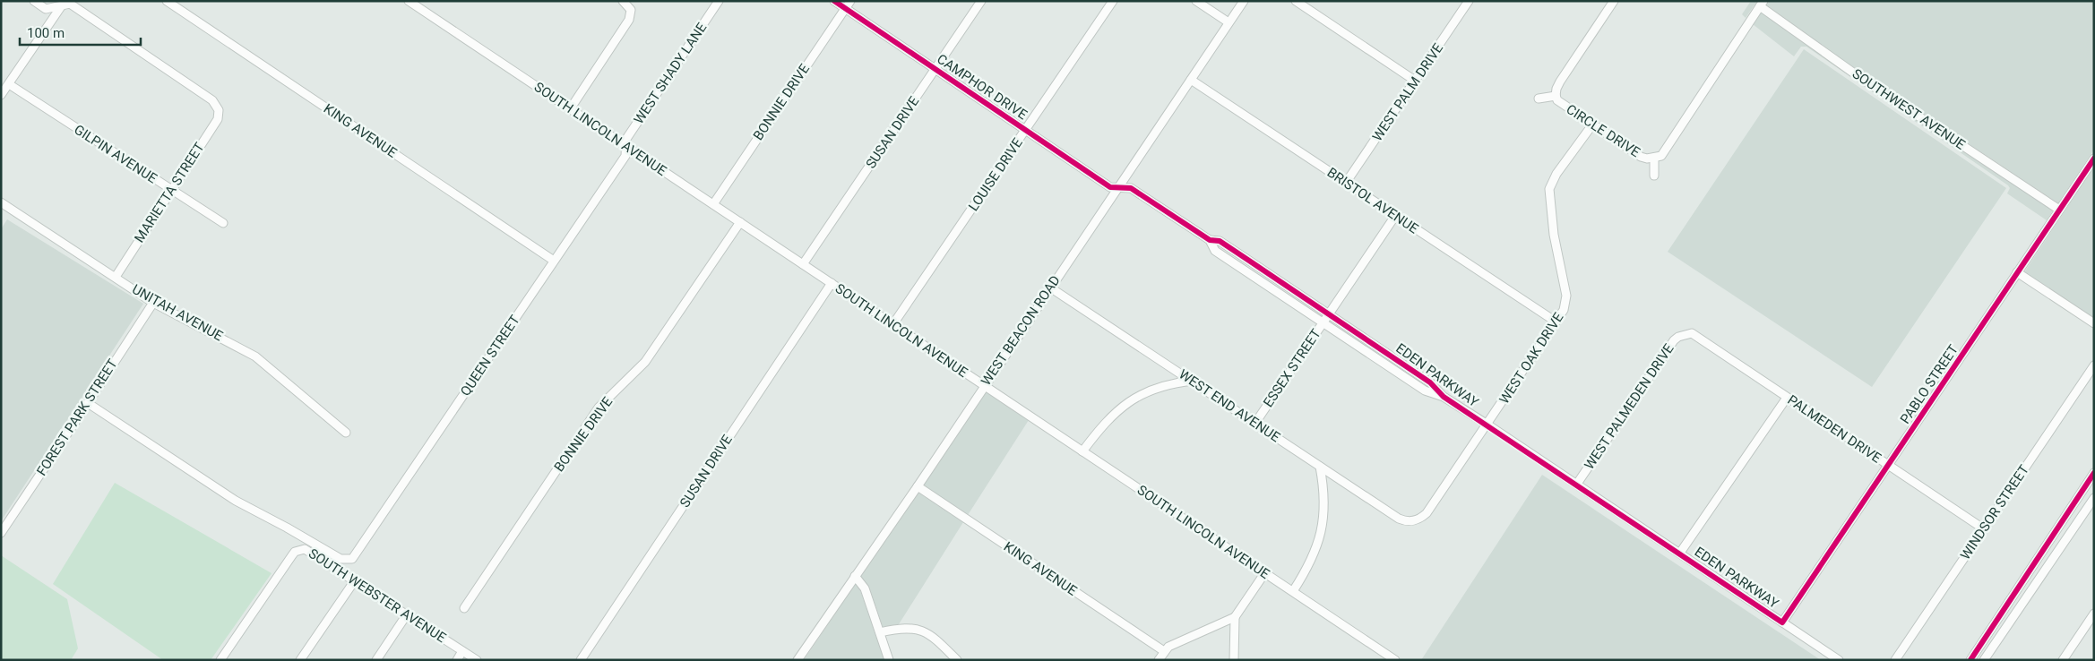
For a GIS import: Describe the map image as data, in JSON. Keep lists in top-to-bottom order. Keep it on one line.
{"streets":{"street":["WEST SHADY LANE","CAMPHOR DRIVE","WEST PALM DRIVE","BONNIE DRIVE","SOUTHWEST AVENUE","SOUTH LINCOLN AVENUE","KING AVENUE","CIRCLE DRIVE","SUSAN DRIVE","GILPIN AVENUE","LOUISE DRIVE","MARIETTA STREET","BRISTOL AVENUE","UNITAH AVENUE","WEST BEACON ROAD","QUEEN STREET","WEST OAK DRIVE","ESSEX STREET","EDEN PARKWAY","PABLO STREET","WEST END AVENUE","WEST PALMEDEN DRIVE","FOREST PARK STREET","PALMEDEN DRIVE","WINDSOR STREET","SOUTH WEBSTER AVENUE"]},"crossings":[["WEST SHADY LANE","SOUTH LINCOLN AVENUE"],["WEST SHADY LANE","QUEEN STREET"],["CAMPHOR DRIVE","BONNIE DRIVE"],["CAMPHOR DRIVE","SUSAN DRIVE"],["CAMPHOR DRIVE","LOUISE DRIVE"],["CAMPHOR DRIVE","WEST BEACON ROAD"],["CAMPHOR DRIVE","EDEN PARKWAY"],["WEST PALM DRIVE","BRISTOL AVENUE"],["BONNIE DRIVE","SOUTH LINCOLN AVENUE"],["SOUTHWEST AVENUE","PABLO STREET"],["SOUTH LINCOLN AVENUE","SUSAN DRIVE"],["SOUTH LINCOLN AVENUE","LOUISE DRIVE"],["SOUTH LINCOLN AVENUE","WEST BEACON ROAD"],["SOUTH LINCOLN AVENUE","QUEEN STREET"],["KING AVENUE","WEST BEACON ROAD"],["KING AVENUE","QUEEN STREET"],["CIRCLE DRIVE","WEST OAK DRIVE"],["GILPIN AVENUE","MARIETTA STREET"],["MARIETTA STREET","UNITAH AVENUE"],["BRISTOL AVENUE","WEST BEACON ROAD"],["BRISTOL AVENUE","WEST OAK DRIVE"],["UNITAH AVENUE","FOREST PARK STREET"],["WEST BEACON ROAD","EDEN PARKWAY"],["WEST BEACON ROAD","WEST END AVENUE"],["QUEEN STREET","FOREST PARK STREET"],["WEST OAK DRIVE","EDEN PARKWAY"],["WEST OAK DRIVE","WEST END AVENUE"],["ESSEX STREET","EDEN PARKWAY"],["ESSEX STREET","WEST END AVENUE"],["EDEN PARKWAY","PABLO STREET"],["EDEN PARKWAY","WEST PALMEDEN DRIVE"],["PABLO STREET","PALMEDEN DRIVE"],["WEST PALMEDEN DRIVE","PALMEDEN DRIVE"],["PALMEDEN DRIVE","WINDSOR STREET"]],"scale_bar":"100 m"}
